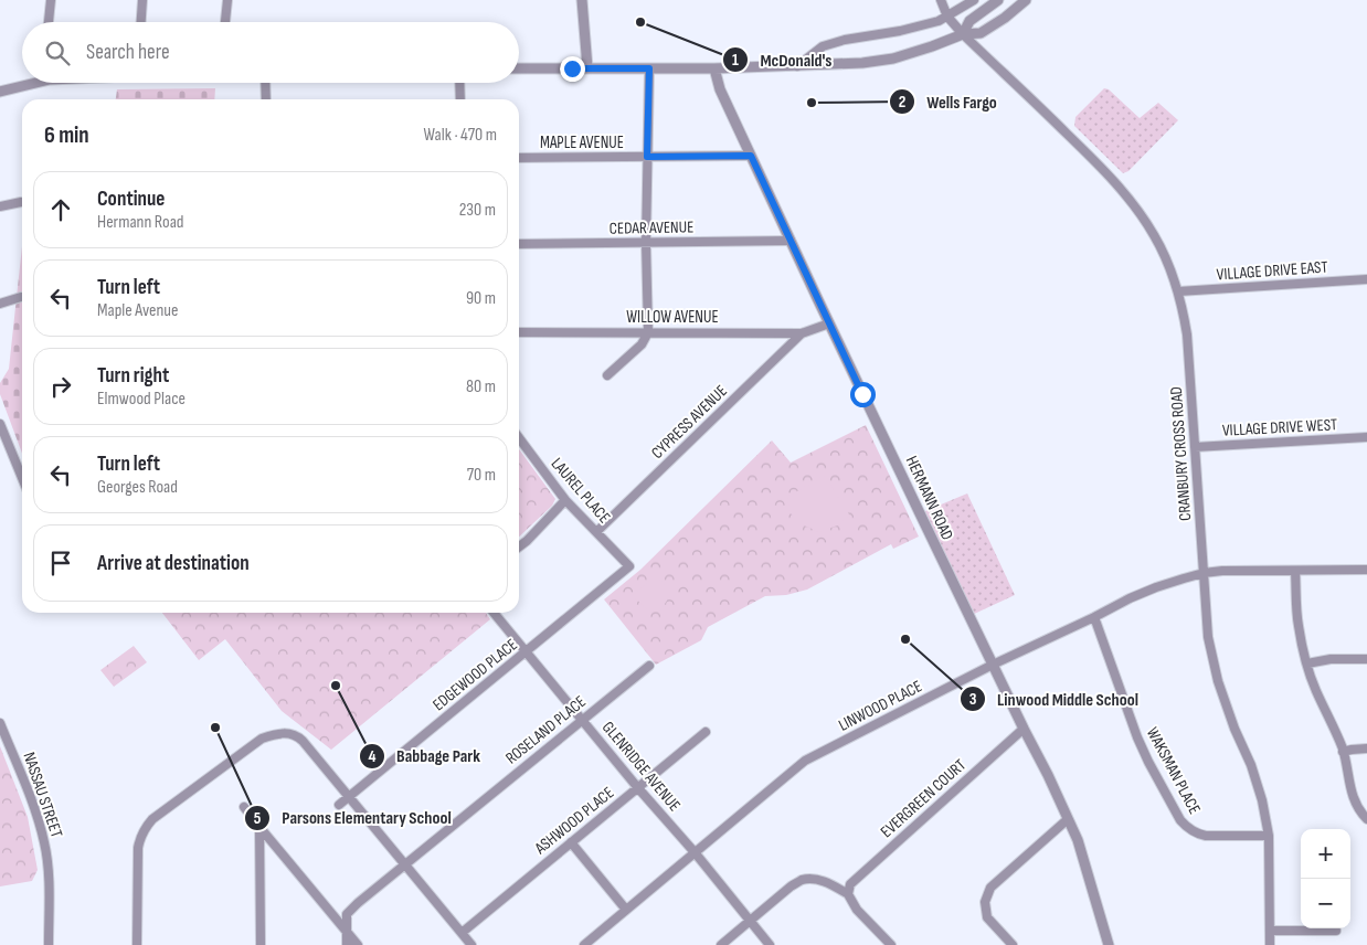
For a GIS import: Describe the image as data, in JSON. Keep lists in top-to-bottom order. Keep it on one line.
{"streets":{"street":["MAPLE AVENUE","CEDAR AVENUE","VILLAGE DRIVE EAST","WILLOW AVENUE","CYPRESS AVENUE","VILLAGE DRIVE WEST","CRANBURY CROSS ROAD","LAUREL PLACE","HERMANN ROAD","EDGEWOOD PLACE","LINWOOD PLACE","ROSELAND PLACE","GLENRIDGE AVENUE","WAKSMAN PLACE","NASSAU STREET","EVERGREEN COURT","ASHWOOD PLACE"]},"crossings":[["MAPLE AVENUE","HERMANN ROAD"],["CEDAR AVENUE","HERMANN ROAD"],["VILLAGE DRIVE EAST","CRANBURY CROSS ROAD"],["WILLOW AVENUE","CYPRESS AVENUE"],["WILLOW AVENUE","HERMANN ROAD"],["CYPRESS AVENUE","LAUREL PLACE"],["VILLAGE DRIVE WEST","CRANBURY CROSS ROAD"],["CRANBURY CROSS ROAD","LINWOOD PLACE"],["CRANBURY CROSS ROAD","WAKSMAN PLACE"],["LAUREL PLACE","EDGEWOOD PLACE"],["HERMANN ROAD","LINWOOD PLACE"],["HERMANN ROAD","EVERGREEN COURT"],["EDGEWOOD PLACE","GLENRIDGE AVENUE"],["LINWOOD PLACE","GLENRIDGE AVENUE"],["LINWOOD PLACE","WAKSMAN PLACE"],["ROSELAND PLACE","GLENRIDGE AVENUE"],["GLENRIDGE AVENUE","ASHWOOD PLACE"]],"places":["McDonald's","Wells Fargo","Linwood Middle School","Babbage Park","Parsons Elementary School"],"page":{"search":"Search here","heading":["6 min","Walk · 470 m"],"list":[["Continue","Hermann Road","230 m"],["Turn left","Maple Avenue","90 m"],["Turn right","Elmwood Place","80 m"],["Turn left","Georges Road","70 m"],"Arrive at destination"],"map_buttons":["+","−"]}}
